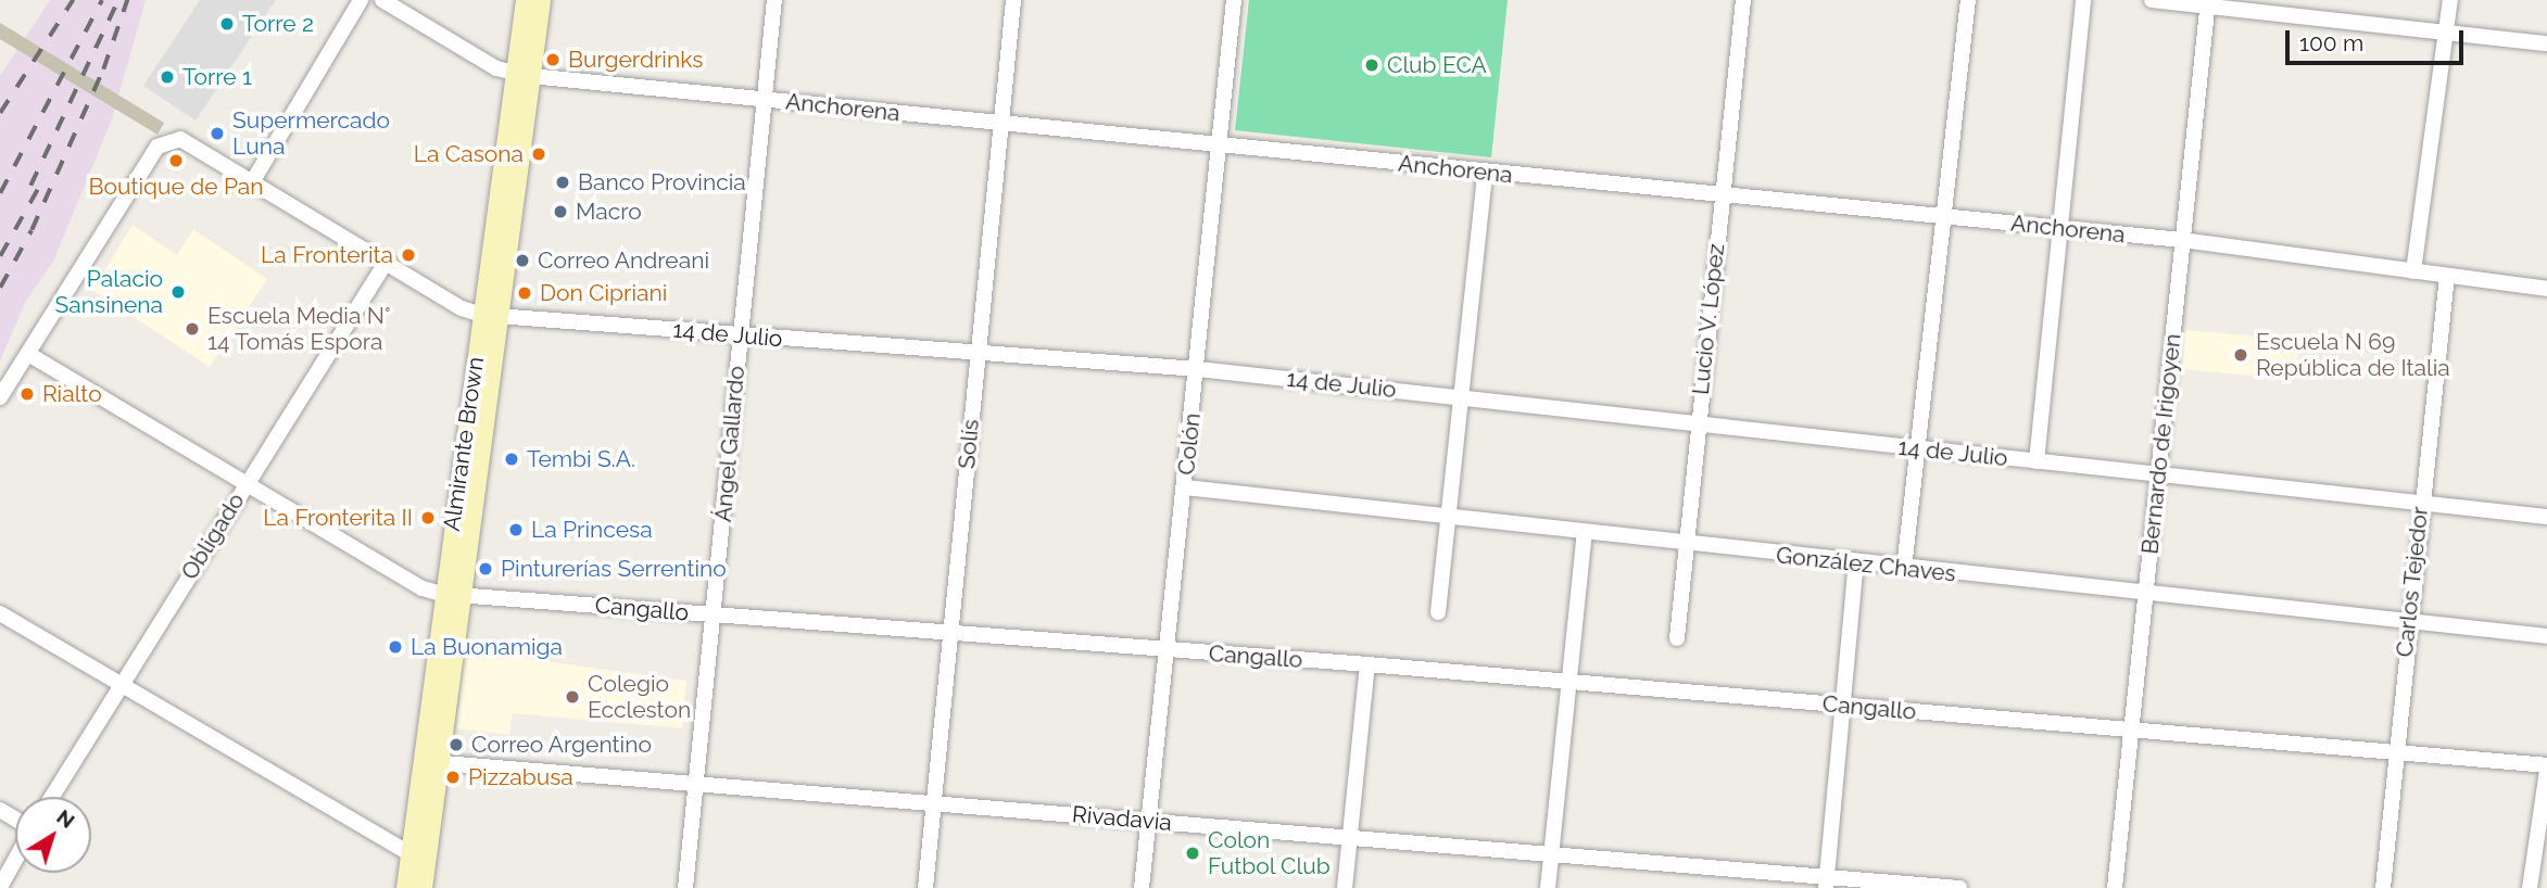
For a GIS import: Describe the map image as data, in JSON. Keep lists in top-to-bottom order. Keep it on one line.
{"streets":{"main road":["Almirante Brown"],"street":["Anchorena","Lucio V. López","14 de Julio","Ángel Gallardo","Solís","Colón","Bernardo de Irigoyen","Obligado","González Chaves","Carlos Tejedor","Cangallo","Rivadavia"]},"crossings":[["Anchorena","Lucio V. López"],["Anchorena","Almirante Brown"],["Anchorena","Ángel Gallardo"],["Anchorena","Solís"],["Anchorena","Colón"],["Anchorena","Bernardo de Irigoyen"],["Anchorena","Carlos Tejedor"],["Lucio V. López","14 de Julio"],["Lucio V. López","González Chaves"],["14 de Julio","Almirante Brown"],["14 de Julio","Ángel Gallardo"],["14 de Julio","Solís"],["14 de Julio","Colón"],["14 de Julio","Bernardo de Irigoyen"],["14 de Julio","Obligado"],["14 de Julio","Carlos Tejedor"],["14 de Julio","Cangallo"],["Almirante Brown","Cangallo"],["Almirante Brown","Rivadavia"],["Ángel Gallardo","Cangallo"],["Ángel Gallardo","Rivadavia"],["Solís","Cangallo"],["Solís","Rivadavia"],["Colón","González Chaves"],["Colón","Cangallo"],["Colón","Rivadavia"],["Bernardo de Irigoyen","González Chaves"],["Bernardo de Irigoyen","Cangallo"],["Obligado","Cangallo"],["González Chaves","Carlos Tejedor"],["Carlos Tejedor","Cangallo"]],"places":["Torre 2","Burgerdrinks","Club ECA","Torre 1","Supermercado Luna","La Casona","Boutique de Pan","Banco Provincia","Macro","La Fronterita","Correo Andreani","Palacio Sansinena","Don Cipriani","Escuela Media N° 14 Tomás Espora","Escuela N 69 República de Italia","Rialto","Tembi S.A.","La Fronterita II","La Princesa","Pinturerías Serrentino","La Buonamiga","Colegio Eccleston","Correo Argentino","Pizzabusa","Colon Futbol Club"],"scale_bar":"100 m","north":"top right"}
